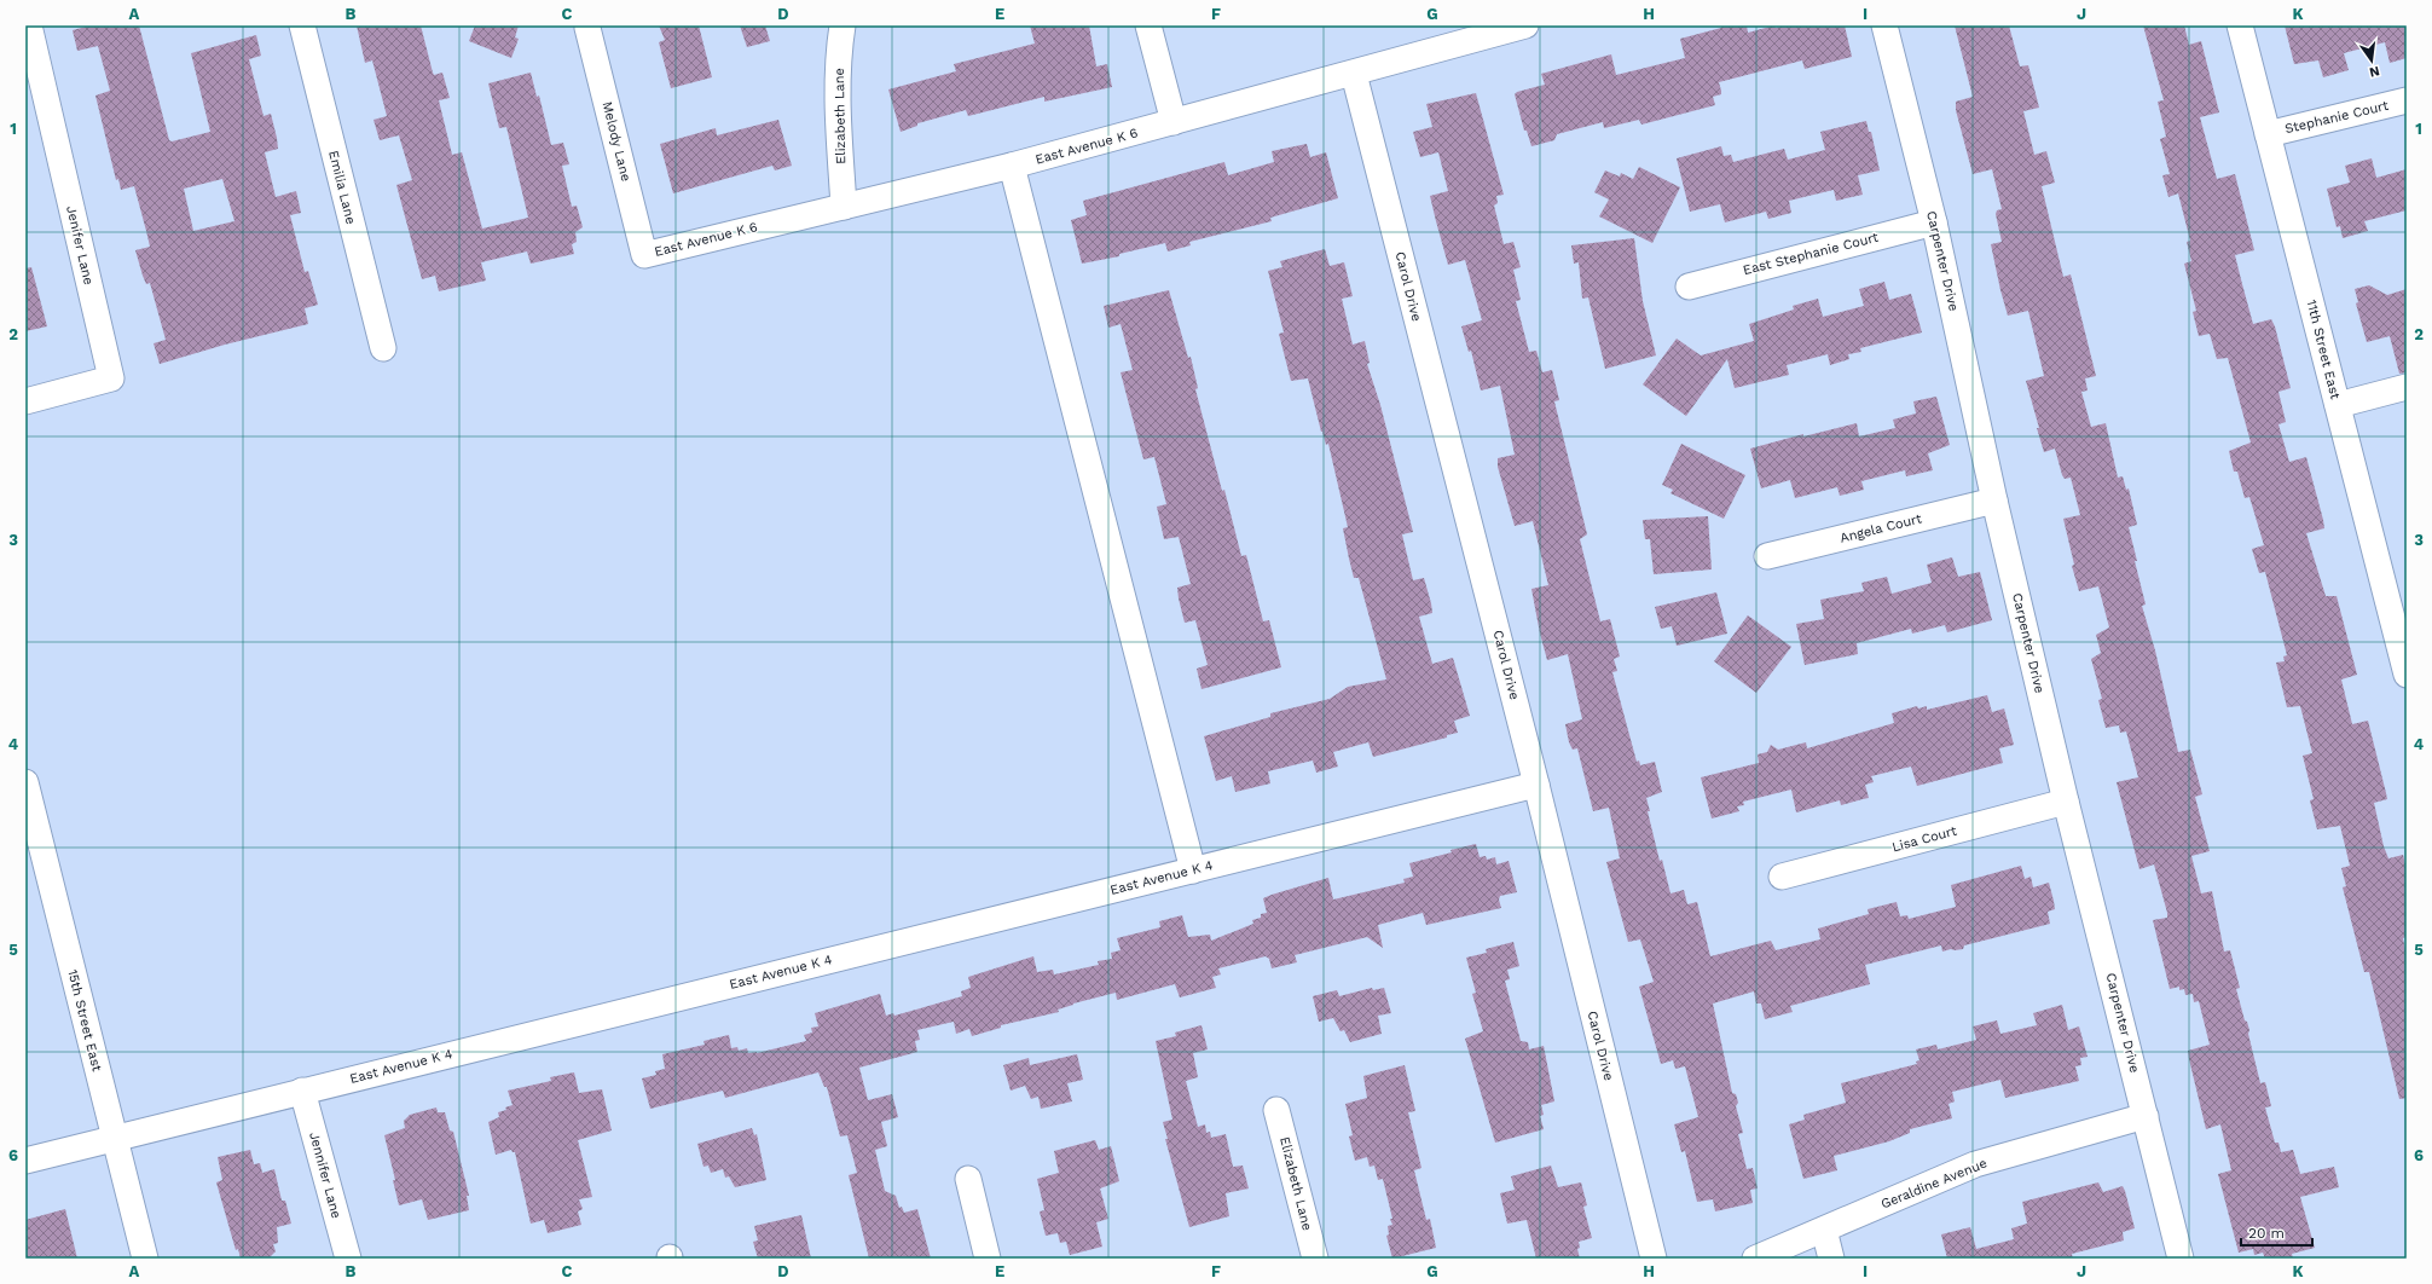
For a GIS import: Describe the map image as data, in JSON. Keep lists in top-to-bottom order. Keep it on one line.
{"streets":{"street":["Elizabeth Lane","Stephanie Court","Melody Lane","East Avenue K 6","Emilia Lane","Jenifer Lane","East Stephanie Court","Carpenter Drive","Carol Drive","11th Street East","Angela Court","Lisa Court","East Avenue K 4","15th Street East","Jennifer Lane","Geraldine Avenue"]},"crossings":[["Elizabeth Lane","East Avenue K 6"],["Stephanie Court","11th Street East"],["Melody Lane","East Avenue K 6"],["East Avenue K 6","Carol Drive"],["East Stephanie Court","Carpenter Drive"],["Carpenter Drive","Angela Court"],["Carpenter Drive","Lisa Court"],["Carpenter Drive","Geraldine Avenue"],["Carol Drive","East Avenue K 4"],["East Avenue K 4","15th Street East"],["East Avenue K 4","Jennifer Lane"]],"scale_bar":"20 m","north":"bottom","grid":{"columns":["A","B","C","D","E","F","G","H","I","J","K"],"rows":["1","2","3","4","5","6"]}}
